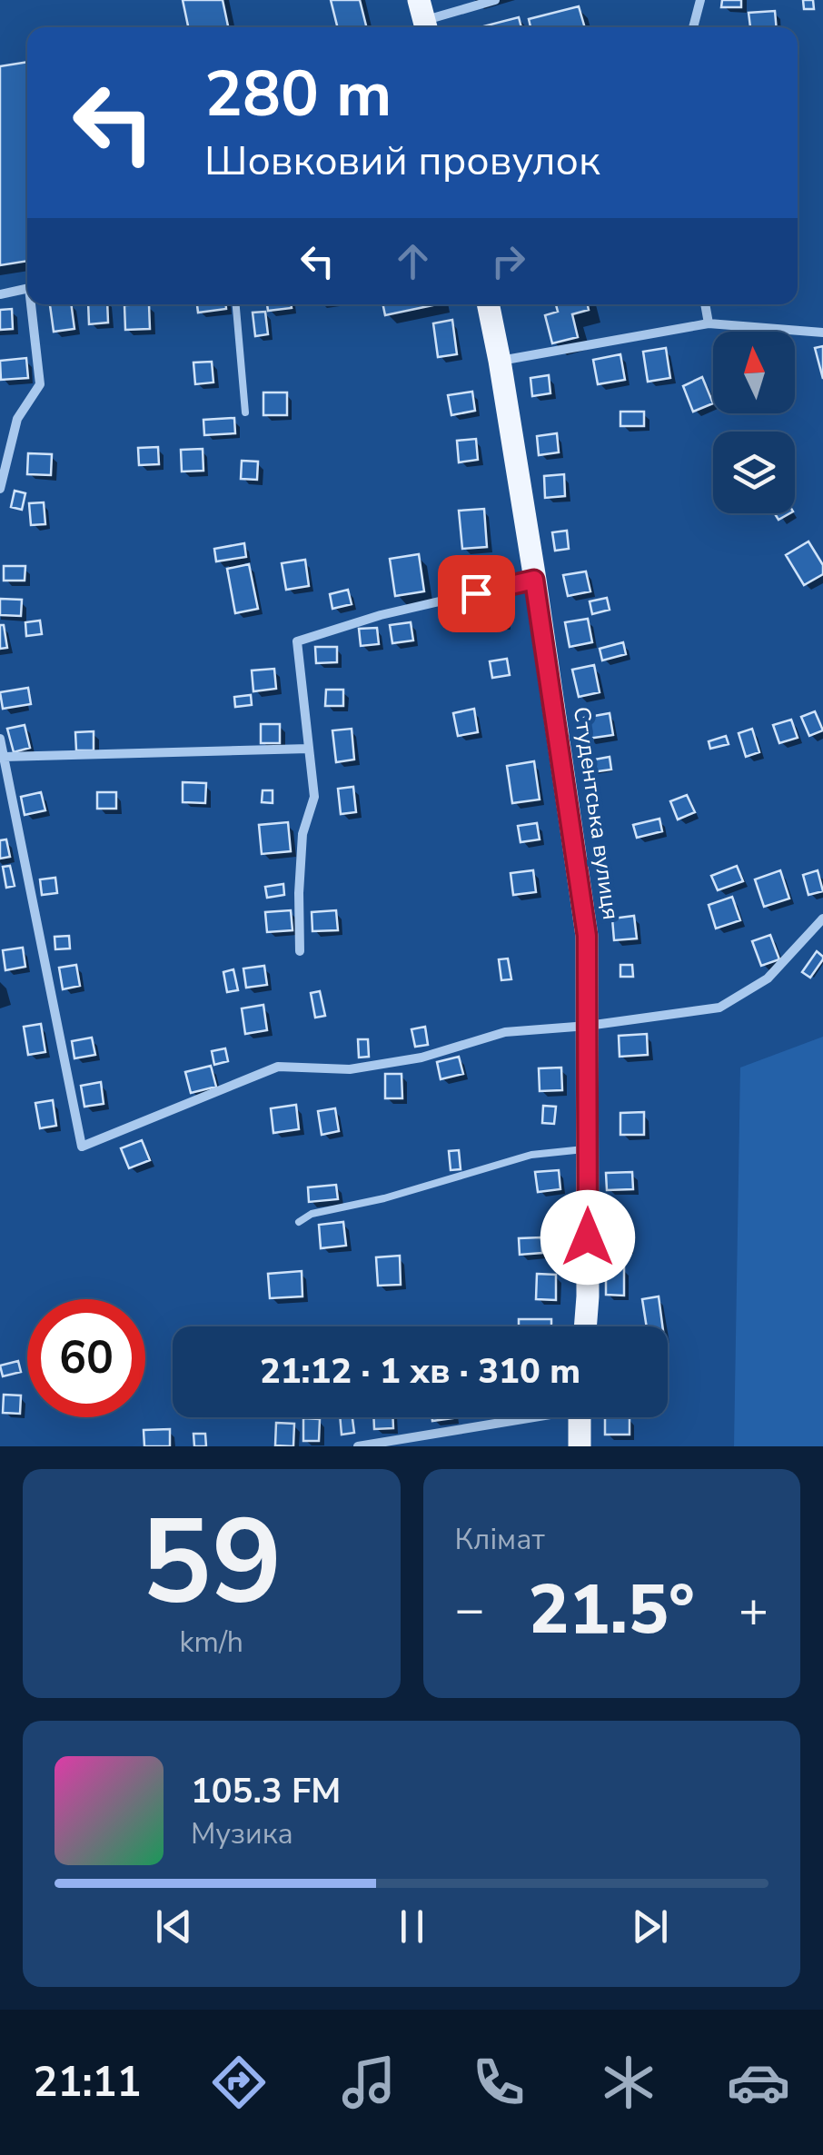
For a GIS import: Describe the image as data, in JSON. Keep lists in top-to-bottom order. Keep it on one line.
{"streets":{"main road":["Студентська вулиця"]},"north":"top","page":{"turn":["280 m","Шовковий провулок"],"limit":"60","trip":"21:12 · 1 хв · 310 m","tile":[["59","km/h"],"Клімат"],"heat":["−","21.5°","+"],"song":["105.3 FM","Музика"],"tabs":"21:11"}}
